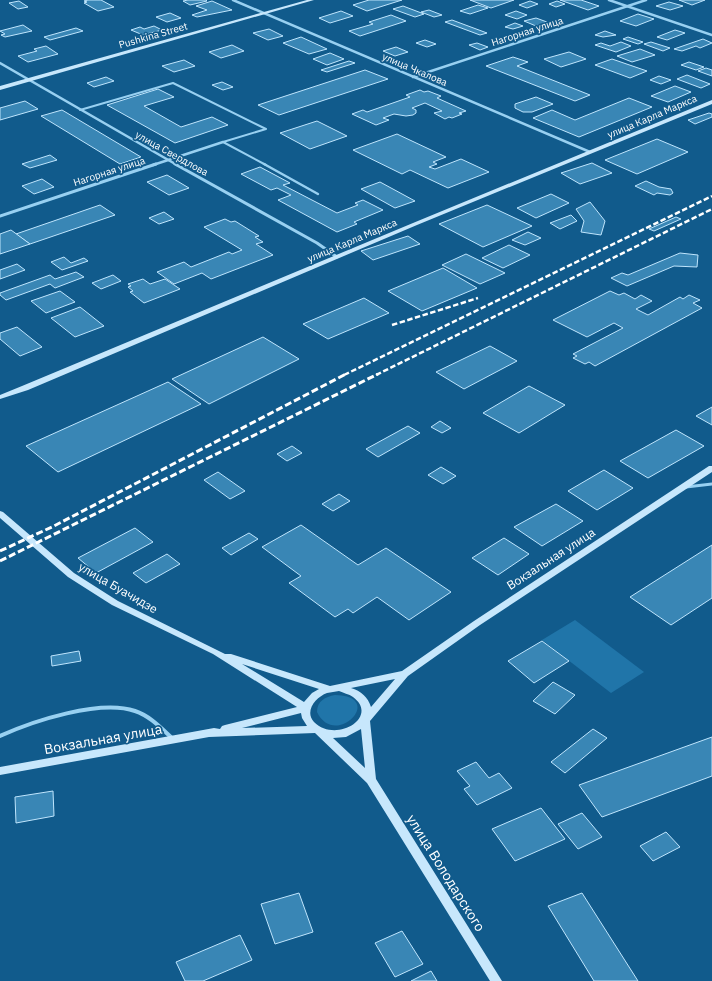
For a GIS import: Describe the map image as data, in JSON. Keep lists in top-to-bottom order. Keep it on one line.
{"streets":{"street":["Нагорная улица","Pushkina Street","улица Чкалова","улица Карла Маркса","улица Свердлова","Вокзальная улица","улица Буачидзе","улица Володарского"]},"crossings":[["Нагорная улица","улица Чкалова"],["Нагорная улица","улица Свердлова"],["Pushkina Street","улица Чкалова"],["Pushkina Street","улица Свердлова"],["улица Чкалова","улица Карла Маркса"],["улица Карла Маркса","улица Свердлова"]]}
